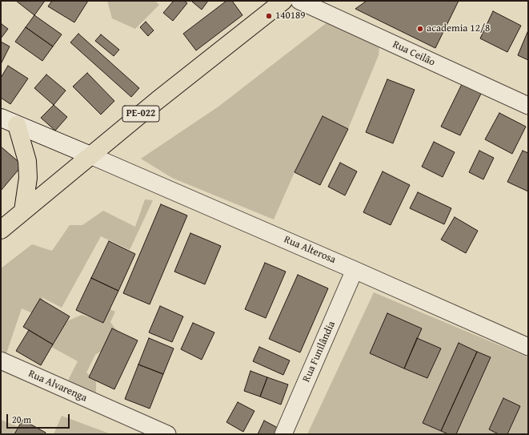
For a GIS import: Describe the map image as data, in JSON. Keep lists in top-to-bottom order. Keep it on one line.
{"streets":{"main road":["PE-022"],"street":["Rua Ceilão","Rua Alterosa","Rua Funilândia","Rua Alvarenga"]},"crossings":[["PE-022","Rua Alterosa"],["Rua Alterosa","Rua Funilândia"]],"places":["140189","academia 12/8"],"scale_bar":"20 m"}
